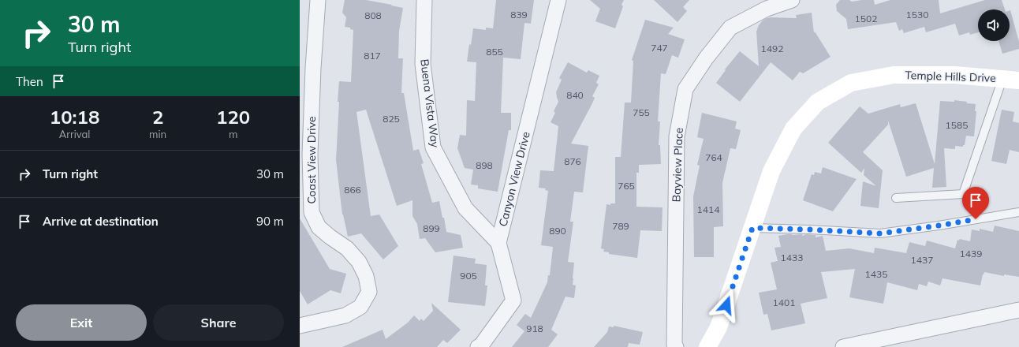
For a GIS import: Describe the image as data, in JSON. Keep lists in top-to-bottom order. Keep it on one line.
{"streets":{"street":["Temple Hills Drive","Buena Vista Way","Coast View Drive","Bayview Place","Canyon View Drive"]},"crossings":[["Buena Vista Way","Canyon View Drive"]],"house_numbers":["839","1530","808","1502","747","1492","855","817","840","755","825","1585","764","876","898","765","866","1414","789","899","890","1439","1433","1437","1435","905","1401","918"],"page":{"turn":["30 m","Turn right"],"then":"Then","eta":["10:18","Arrival","2","min","120","m"],"list":[{"name":"Turn right","value":"30 m"},{"name":"Arrive at destination","value":"90 m"}],"buttons":["Exit","Share"]}}
